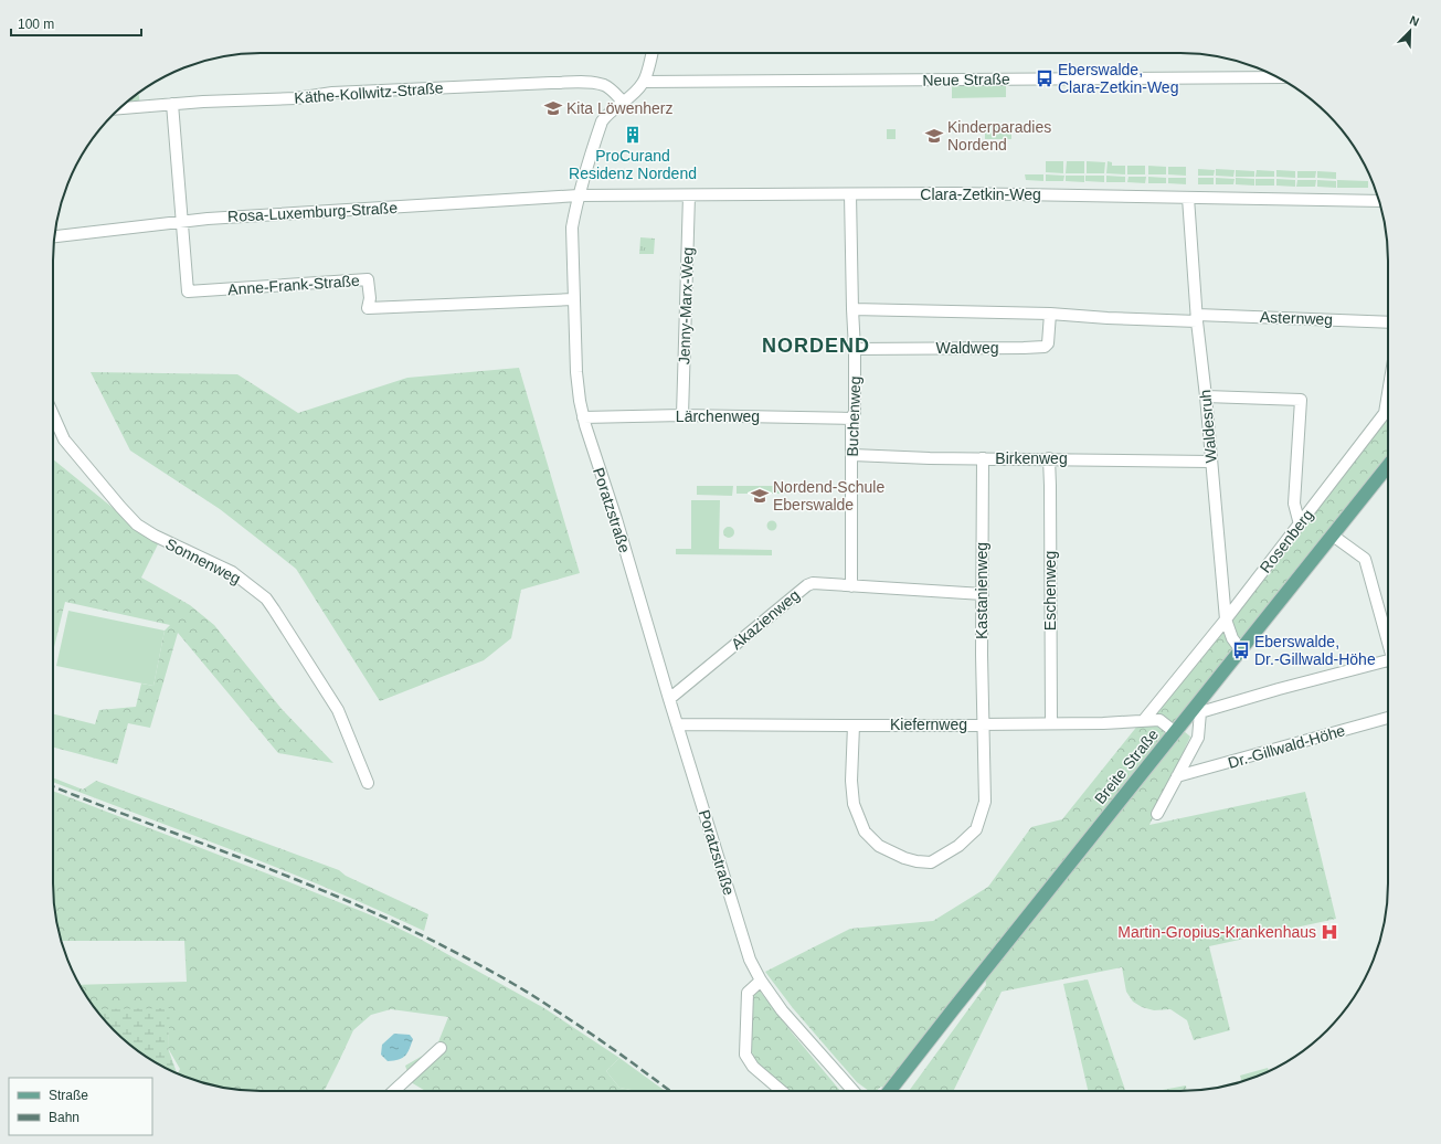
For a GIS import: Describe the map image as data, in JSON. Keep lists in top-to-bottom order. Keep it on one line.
{"streets":{"main road":["Breite Straße"],"street":["Neue Straße","Käthe-Kollwitz-Straße","Clara-Zetkin-Weg","Rosa-Luxemburg-Straße","Anne-Frank-Straße","Jenny-Marx-Weg","Asternweg","Waldweg","Lärchenweg","Buchenweg","Waldesruh","Birkenweg","Poratzstraße","Rosenberg","Sonnenweg","Kastanienweg","Eschenweg","Akazienweg","Kiefernweg","Dr.-Gillwald-Höhe"]},"crossings":[["Neue Straße","Poratzstraße"],["Käthe-Kollwitz-Straße","Poratzstraße"],["Clara-Zetkin-Weg","Rosa-Luxemburg-Straße"],["Clara-Zetkin-Weg","Jenny-Marx-Weg"],["Clara-Zetkin-Weg","Buchenweg"],["Clara-Zetkin-Weg","Waldesruh"],["Clara-Zetkin-Weg","Poratzstraße"],["Rosa-Luxemburg-Straße","Anne-Frank-Straße"],["Rosa-Luxemburg-Straße","Poratzstraße"],["Anne-Frank-Straße","Poratzstraße"],["Jenny-Marx-Weg","Lärchenweg"],["Asternweg","Waldesruh"],["Waldweg","Buchenweg"],["Lärchenweg","Buchenweg"],["Lärchenweg","Poratzstraße"],["Buchenweg","Birkenweg"],["Buchenweg","Akazienweg"],["Waldesruh","Birkenweg"],["Waldesruh","Rosenberg"],["Waldesruh","Breite Straße"],["Birkenweg","Kastanienweg"],["Birkenweg","Eschenweg"],["Poratzstraße","Akazienweg"],["Poratzstraße","Kiefernweg"],["Rosenberg","Kiefernweg"],["Kastanienweg","Akazienweg"],["Kastanienweg","Kiefernweg"],["Eschenweg","Kiefernweg"],["Kiefernweg","Breite Straße"]],"districts":["NORDEND"],"places":{"bus stop":["Eberswalde, Clara-Zetkin-Weg","Eberswalde, Dr.-Gillwald-Höhe"],"school or university":["Kita Löwenherz","Kinderparadies Nordend","Nordend-Schule Eberswalde"],"building":["ProCurand Residenz Nordend"],"hospital":["Martin-Gropius-Krankenhaus"]},"legend":["Straße","Bahn"],"scale_bar":"100 m","north":"top right"}
